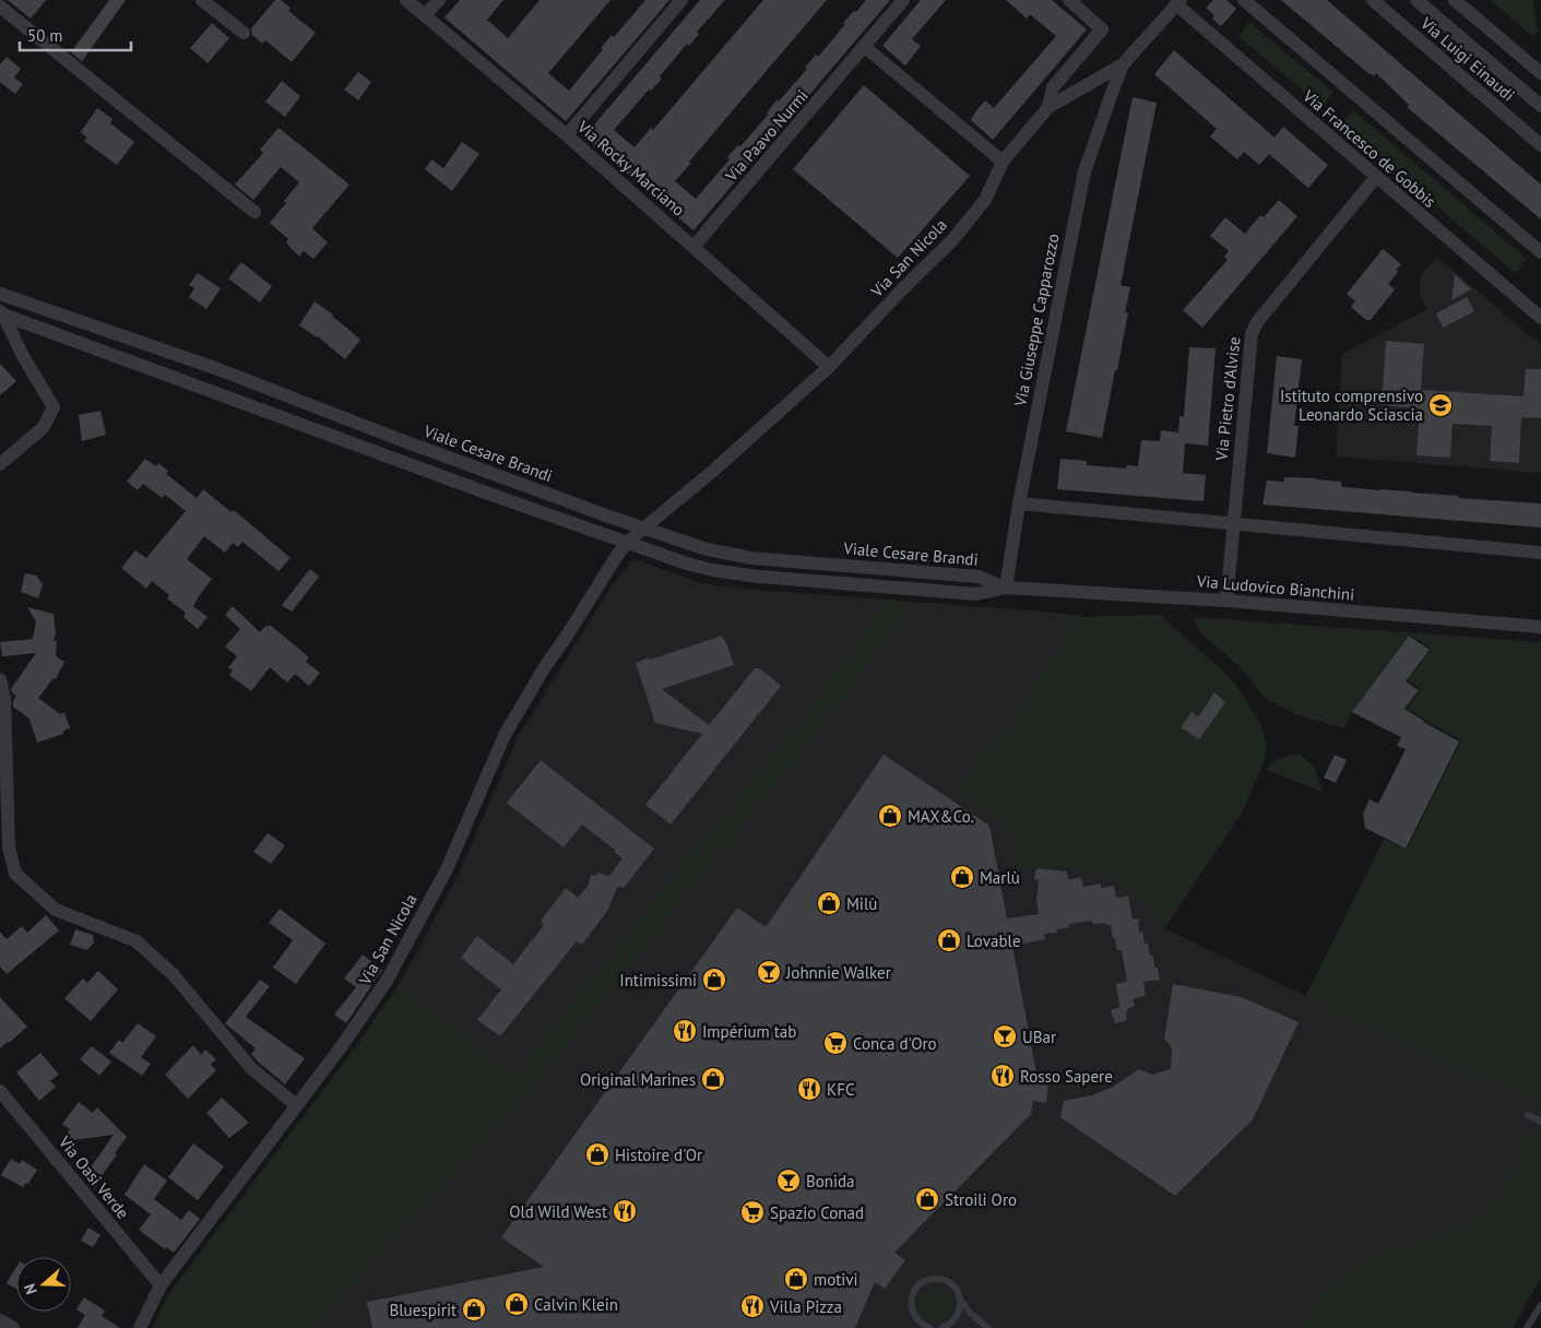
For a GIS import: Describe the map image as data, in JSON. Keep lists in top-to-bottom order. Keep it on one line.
{"streets":{"street":["Via Luigi Einaudi","Via Paavo Nurmi","Via Francesco de Gobbis","Via Rocky Marciano","Via San Nicola","Via Giuseppe Capparozzo","Via Pietro d'Alvise","Viale Cesare Brandi","Via Ludovico Bianchini","Via Oasi Verde"]},"crossings":[["Via Paavo Nurmi","Via Rocky Marciano"],["Via Francesco de Gobbis","Via San Nicola"],["Via Francesco de Gobbis","Via Pietro d'Alvise"],["Via Rocky Marciano","Via San Nicola"],["Via San Nicola","Via Giuseppe Capparozzo"],["Via San Nicola","Viale Cesare Brandi"],["Via San Nicola","Via Oasi Verde"],["Via Giuseppe Capparozzo","Viale Cesare Brandi"],["Via Giuseppe Capparozzo","Via Ludovico Bianchini"],["Via Pietro d'Alvise","Via Ludovico Bianchini"],["Viale Cesare Brandi","Via Ludovico Bianchini"]],"places":{"school or university":["Istituto comprensivo Leonardo Sciascia"],"shop":["MAX&Co.","Marlù","Milù","Lovable","Intimissimi","Original Marines","Histoire d'Or","Stroili Oro","motivi","Calvin Klein","Bluespirit"],"bar":["Johnnie Walker","UBar","Bonida"],"restaurant":["Impérium tab","Rosso Sapere","KFC","Old Wild West","Villa Pizza"],"supermarket":["Conca d'Oro","Spazio Conad"]},"scale_bar":"50 m","north":"left"}
